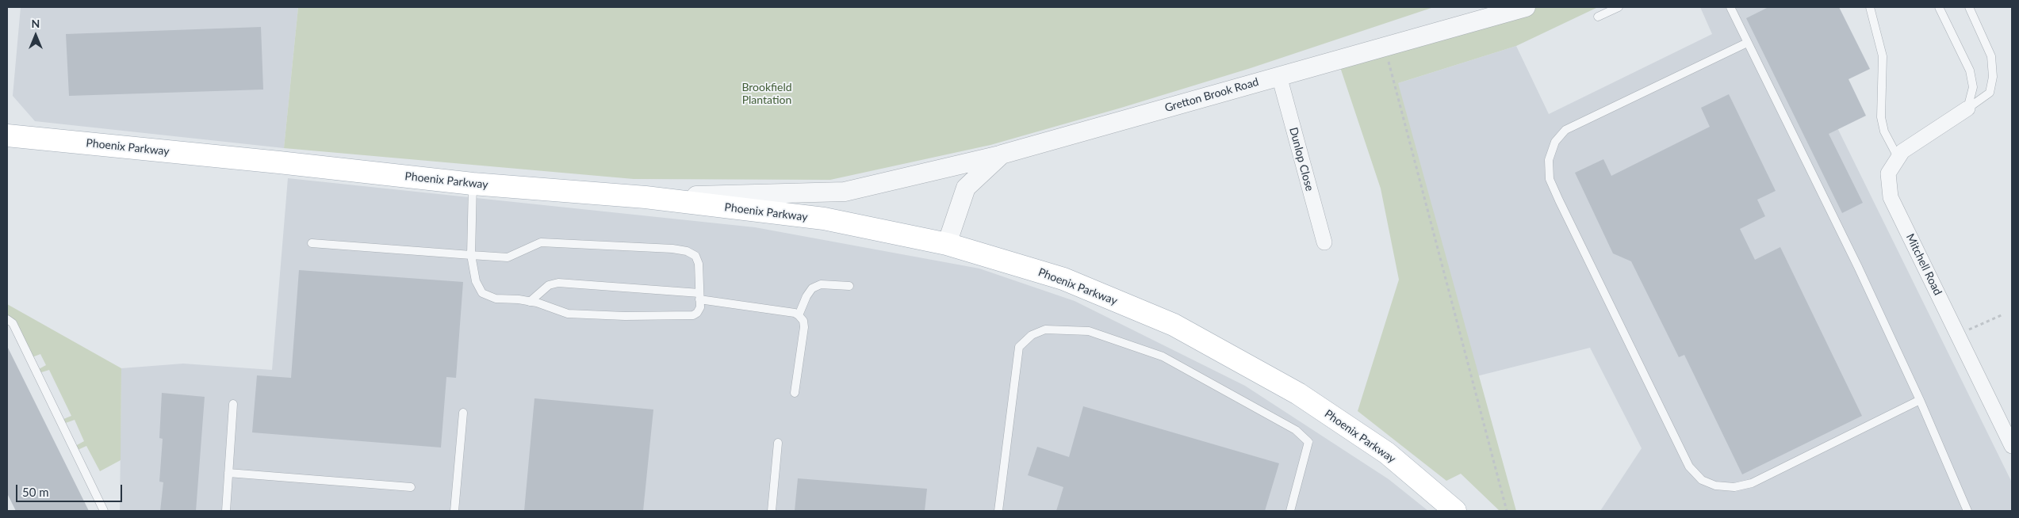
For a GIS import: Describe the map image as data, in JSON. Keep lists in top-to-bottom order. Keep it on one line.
{"streets":{"main road":["Phoenix Parkway"],"street":["Gretton Brook Road","Dunlop Close","Mitchell Road"]},"crossings":[["Gretton Brook Road","Phoenix Parkway"],["Gretton Brook Road","Dunlop Close"]],"parks":["Brookfield Plantation"],"scale_bar":"50 m","north":"top"}
